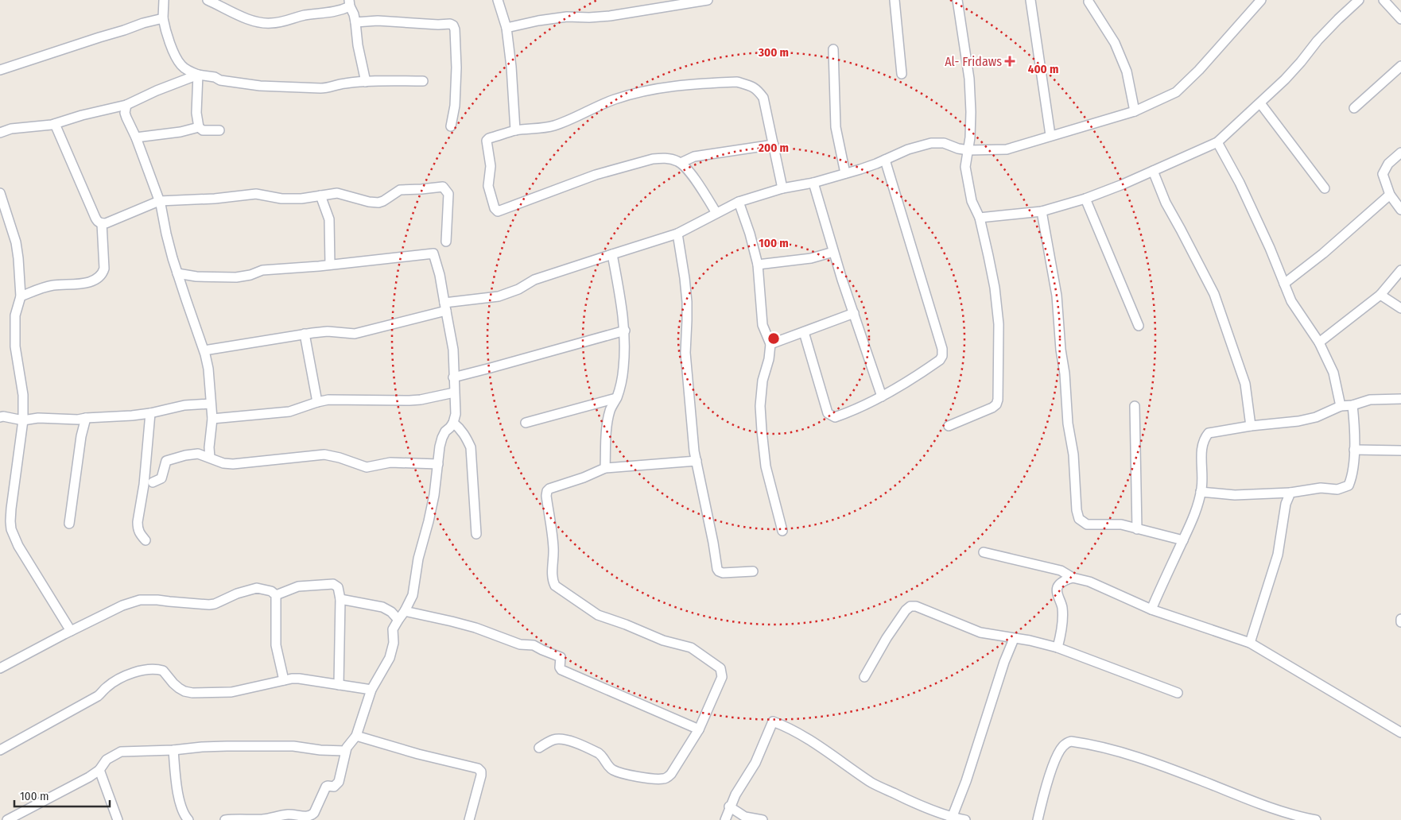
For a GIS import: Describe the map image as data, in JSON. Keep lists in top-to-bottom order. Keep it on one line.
{"places":{"health":["Al- Fridaws"]},"scale_bar":"100 m","rings":["300 m","400 m","200 m","100 m"]}
